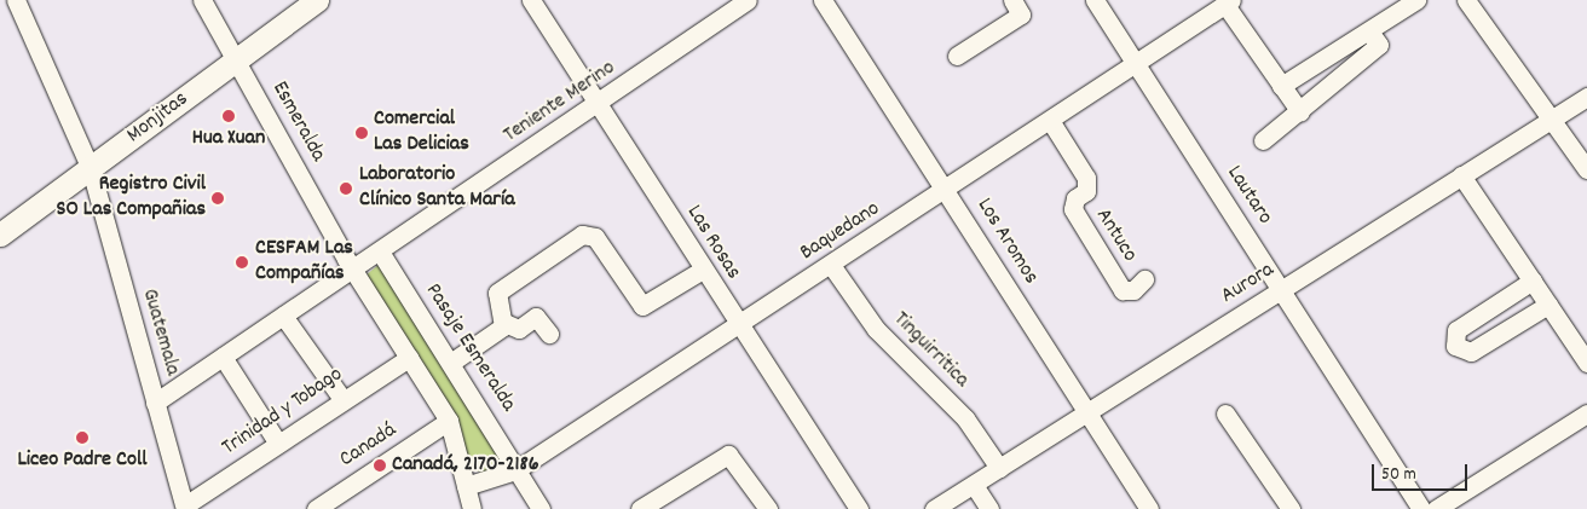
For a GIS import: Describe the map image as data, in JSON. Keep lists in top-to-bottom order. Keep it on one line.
{"streets":{"main road":["Monjitas"],"street":["Teniente Merino","Esmeralda","Lautaro","Baquedano","Antuco","Los Aromos","Las Rosas","Aurora","Guatemala","Pasaje Esmeralda","Tinguirritica","Trinidad y Tobago","Canadá"]},"crossings":[["Teniente Merino","Esmeralda"],["Teniente Merino","Las Rosas"],["Teniente Merino","Guatemala"],["Teniente Merino","Pasaje Esmeralda"],["Monjitas","Esmeralda"],["Monjitas","Guatemala"],["Esmeralda","Baquedano"],["Esmeralda","Trinidad y Tobago"],["Esmeralda","Canadá"],["Lautaro","Baquedano"],["Lautaro","Aurora"],["Baquedano","Antuco"],["Baquedano","Los Aromos"],["Baquedano","Las Rosas"],["Baquedano","Pasaje Esmeralda"],["Baquedano","Tinguirritica"],["Los Aromos","Aurora"],["Aurora","Tinguirritica"],["Guatemala","Trinidad y Tobago"]],"places":["Hua Xuan","Comercial Las Delicias","Laboratorio Clínico Santa María","Registro Civil SO Las Compañias","CESFAM Las Compañías","Liceo Padre Coll","Canadá, 2170-2186"],"scale_bar":"50 m"}
